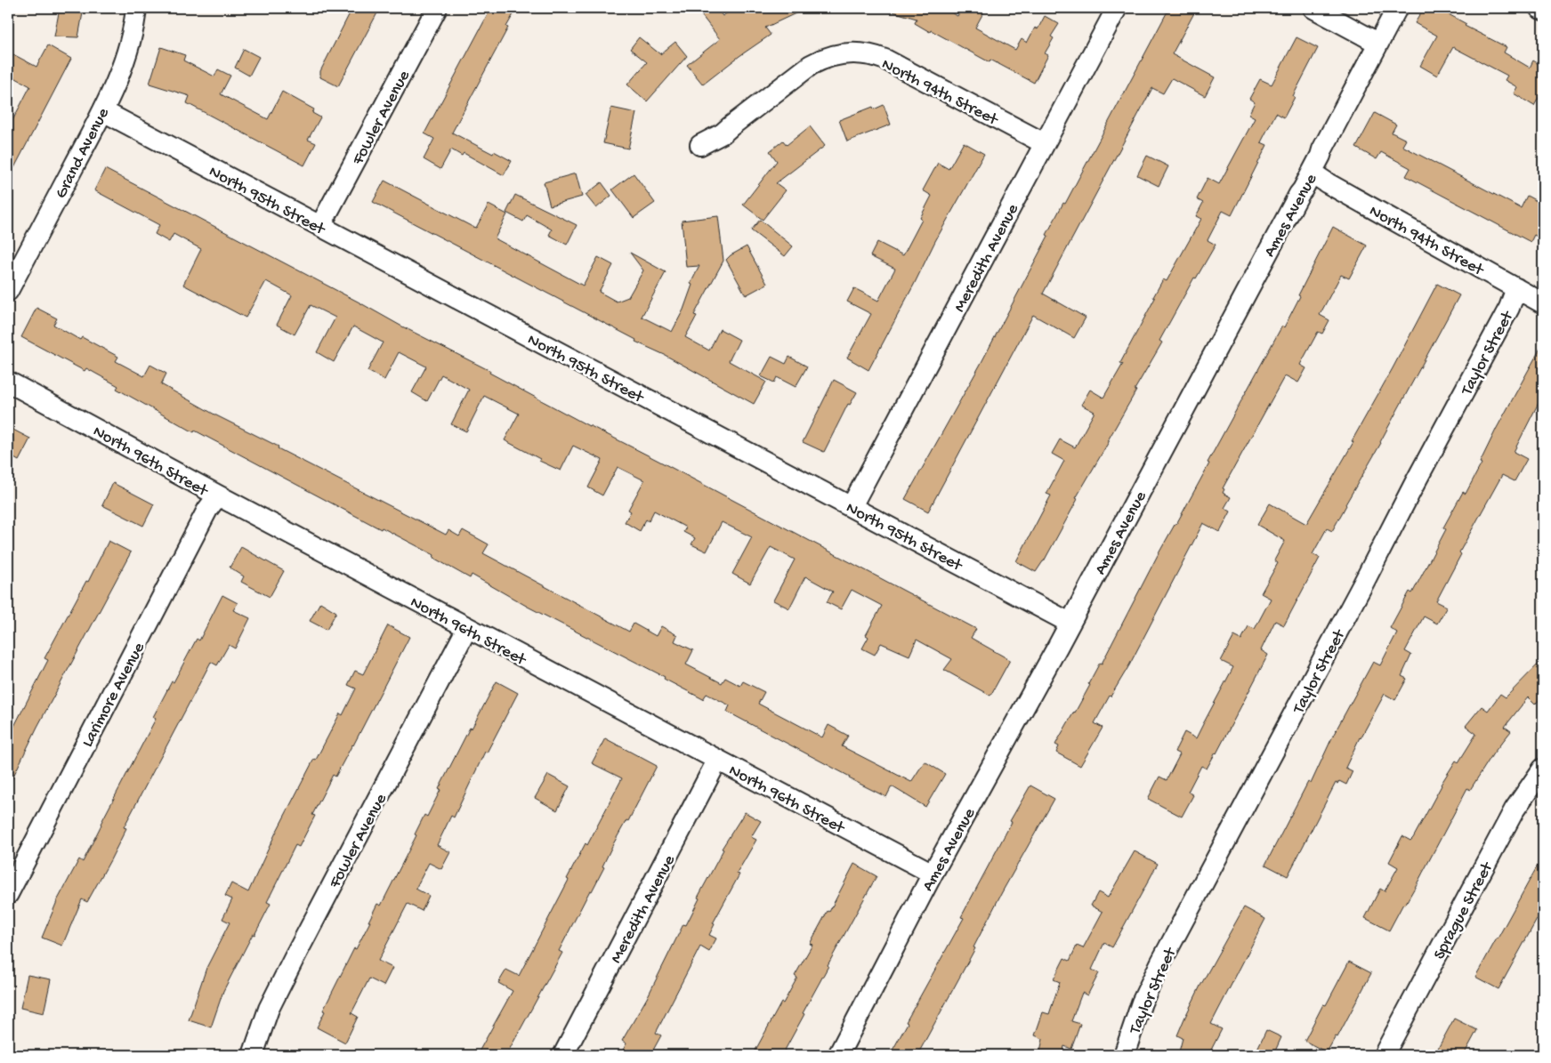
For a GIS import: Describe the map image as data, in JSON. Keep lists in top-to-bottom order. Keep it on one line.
{"streets":{"street":["North 94th Street","Fowler Avenue","Grand Avenue","North 95th Street","Ames Avenue","Meredith Avenue","Taylor Street","North 96th Street","Larimore Avenue","Sprague Street"]},"crossings":[["North 94th Street","Ames Avenue"],["North 94th Street","Meredith Avenue"],["North 94th Street","Taylor Street"],["Fowler Avenue","North 95th Street"],["Fowler Avenue","North 96th Street"],["Grand Avenue","North 95th Street"],["North 95th Street","Ames Avenue"],["North 95th Street","Meredith Avenue"],["Ames Avenue","North 96th Street"],["Meredith Avenue","North 96th Street"],["North 96th Street","Larimore Avenue"]]}
